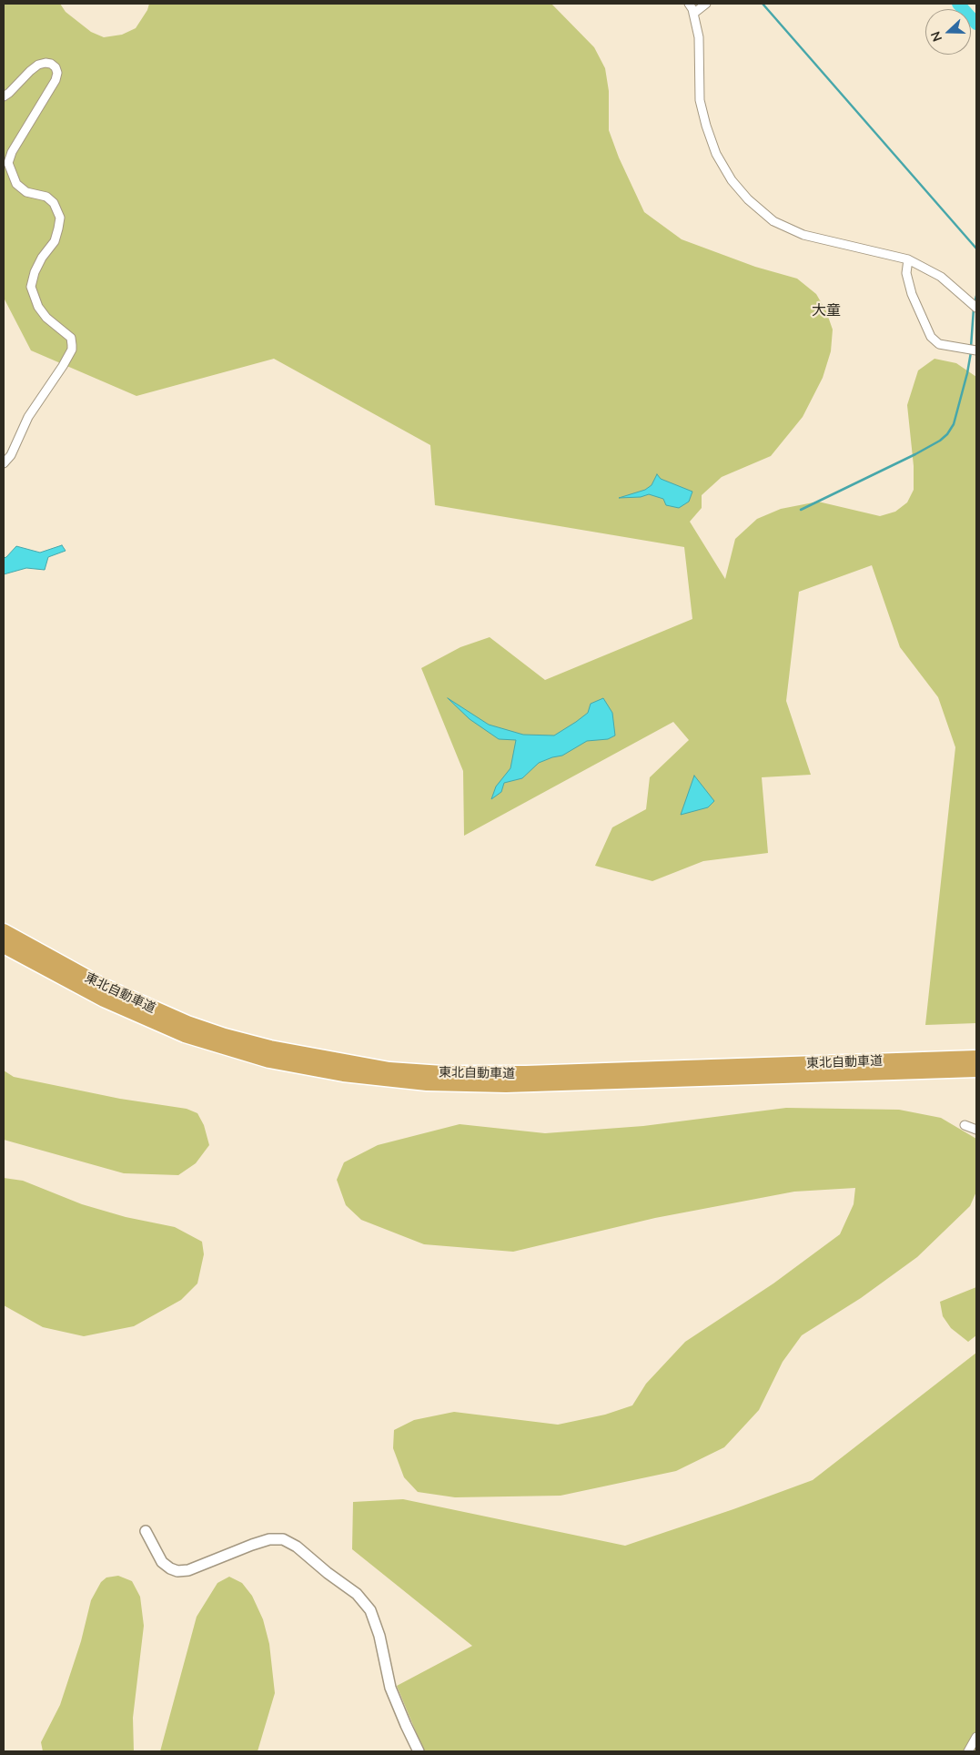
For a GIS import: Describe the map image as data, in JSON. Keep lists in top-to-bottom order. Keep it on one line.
{"streets":{"highway":["東北自動車道"]},"districts":["大童"],"north":"left"}
